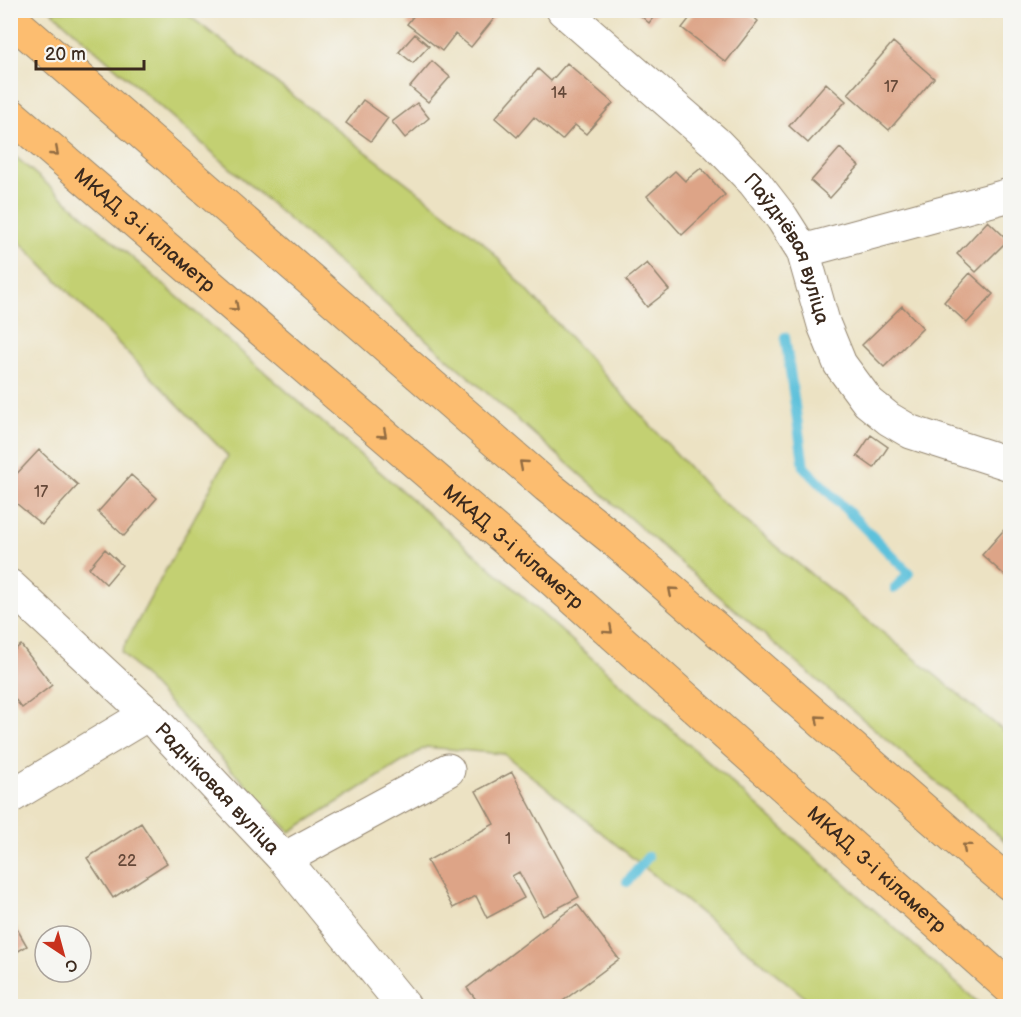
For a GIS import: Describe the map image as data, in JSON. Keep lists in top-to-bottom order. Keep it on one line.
{"streets":{"highway":["МКАД, 3-і кіламетр"],"street":["Паўднёвая вуліца","Радніковая вуліца"]},"house_numbers":["17","14","17","1","22"],"scale_bar":"20 m","north":"bottom right"}
